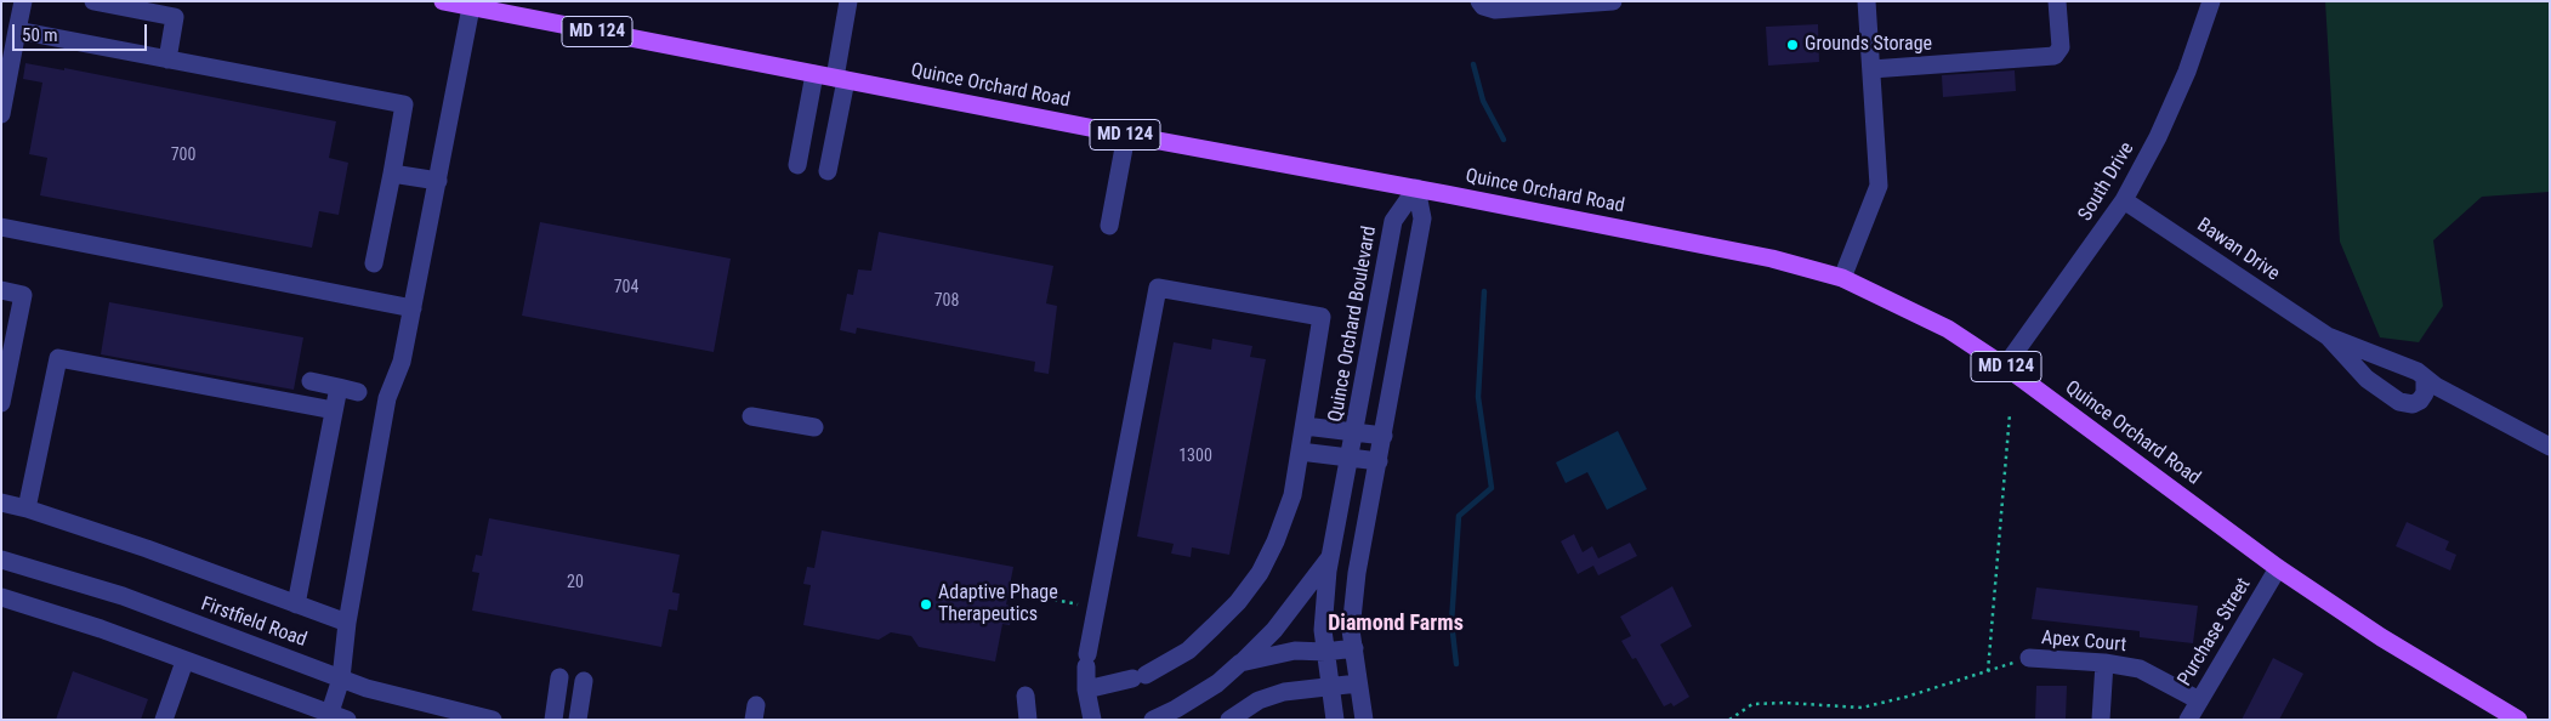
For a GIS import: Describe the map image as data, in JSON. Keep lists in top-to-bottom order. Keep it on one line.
{"streets":{"main road":["MD 124","Quince Orchard Road"],"street":["South Drive","Bawan Drive","Quince Orchard Boulevard","Firstfield Road","Purchase Street","Apex Court"]},"crossings":[["Quince Orchard Road","South Drive"],["Quince Orchard Road","Quince Orchard Boulevard"],["Quince Orchard Road","Purchase Street"],["South Drive","Bawan Drive"],["Purchase Street","Apex Court"]],"districts":["Diamond Farms"],"places":["Grounds Storage","Adaptive Phage Therapeutics"],"house_numbers":["700","704","708","1300","20"],"scale_bar":"50 m"}
